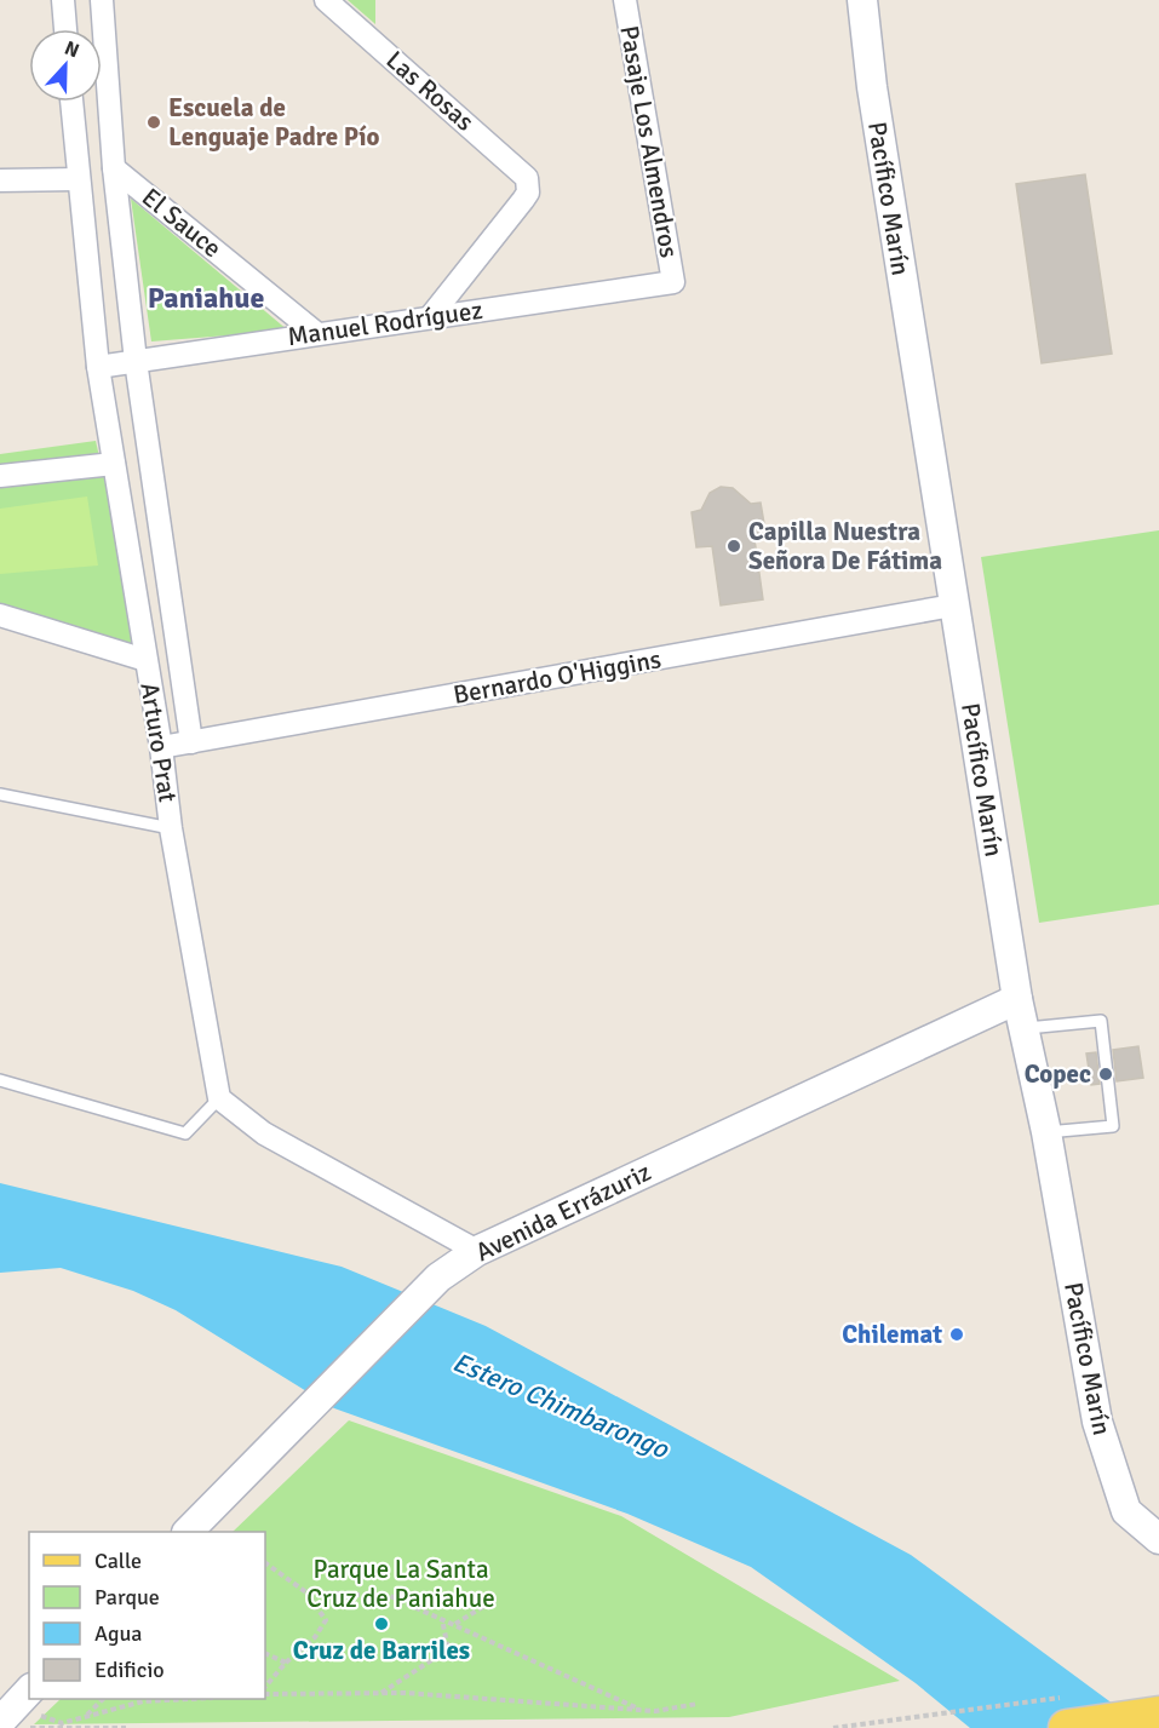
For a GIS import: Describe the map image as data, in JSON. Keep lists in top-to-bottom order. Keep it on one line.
{"streets":{"street":["Las Rosas","Pasaje Los Almendros","Pacífico Marín","El Sauce","Manuel Rodríguez","Bernardo O'Higgins","Arturo Prat","Avenida Errázuriz"]},"crossings":[["Las Rosas","Manuel Rodríguez"],["Pasaje Los Almendros","Manuel Rodríguez"],["Pacífico Marín","Bernardo O'Higgins"],["Pacífico Marín","Avenida Errázuriz"],["El Sauce","Manuel Rodríguez"],["El Sauce","Arturo Prat"],["Manuel Rodríguez","Arturo Prat"],["Bernardo O'Higgins","Arturo Prat"]],"districts":["Paniahue"],"water":["Estero Chimbarongo"],"parks":["Parque La Santa Cruz de Paniahue"],"places":["Escuela de Lenguaje Padre Pío","Capilla Nuestra Señora De Fátima","Copec","Chilemat","Cruz de Barriles"],"legend":["Calle","Parque","Agua","Edificio"],"north":"top"}
